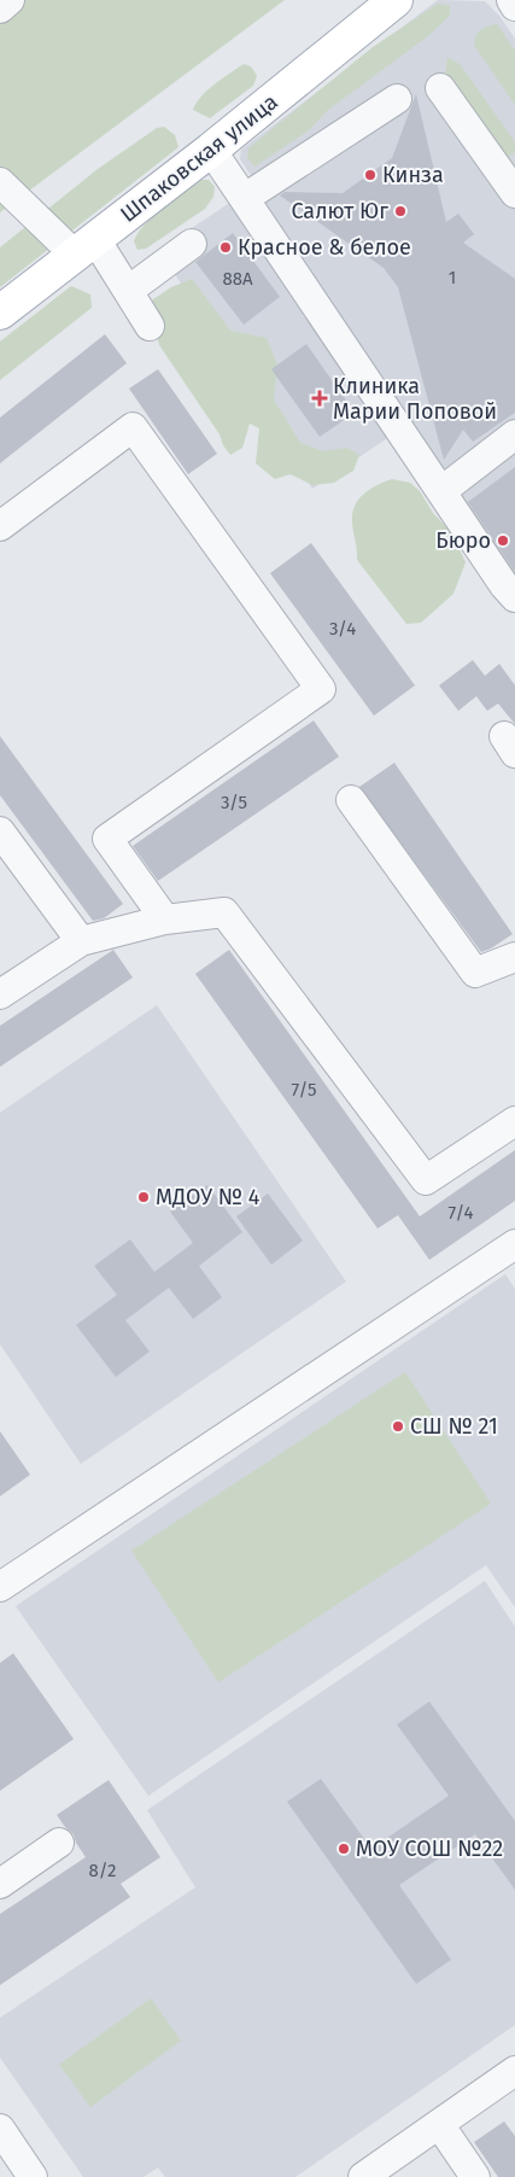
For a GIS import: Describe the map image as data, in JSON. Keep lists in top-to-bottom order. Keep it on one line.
{"streets":{"main road":["Шпаковская улица"]},"places":{"other":["Кинза","Салют Юг","Красное & белое","Бюро","МДОУ № 4","СШ № 21","МОУ СОШ №22"],"health":["Клиника Марии Поповой"]},"house_numbers":["1","88А","3/4","3/5","7/5","7/4","8/2"]}
